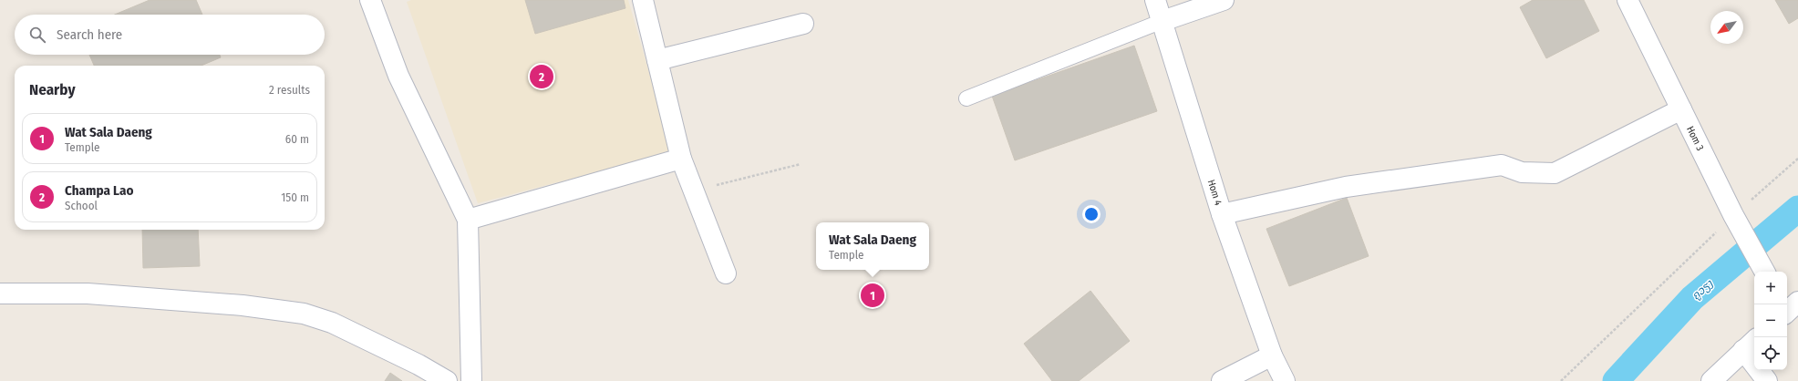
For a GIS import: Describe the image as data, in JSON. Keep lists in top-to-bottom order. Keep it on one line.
{"streets":{"street":["Hom 3","Hom 4"]},"water":["ຄູວຽງ"],"north":"bottom left","page":{"search":"Search here","pins":["2","1"],"heading":["Nearby","2 results"],"list":[{"mark":"1","name":"Wat Sala Daeng","note":"Temple","value":"60 m"},{"mark":"2","name":"Champa Lao","note":"School","value":"150 m"}],"popup":["Wat Sala Daeng","Temple"],"map_buttons":["+","−"]}}
